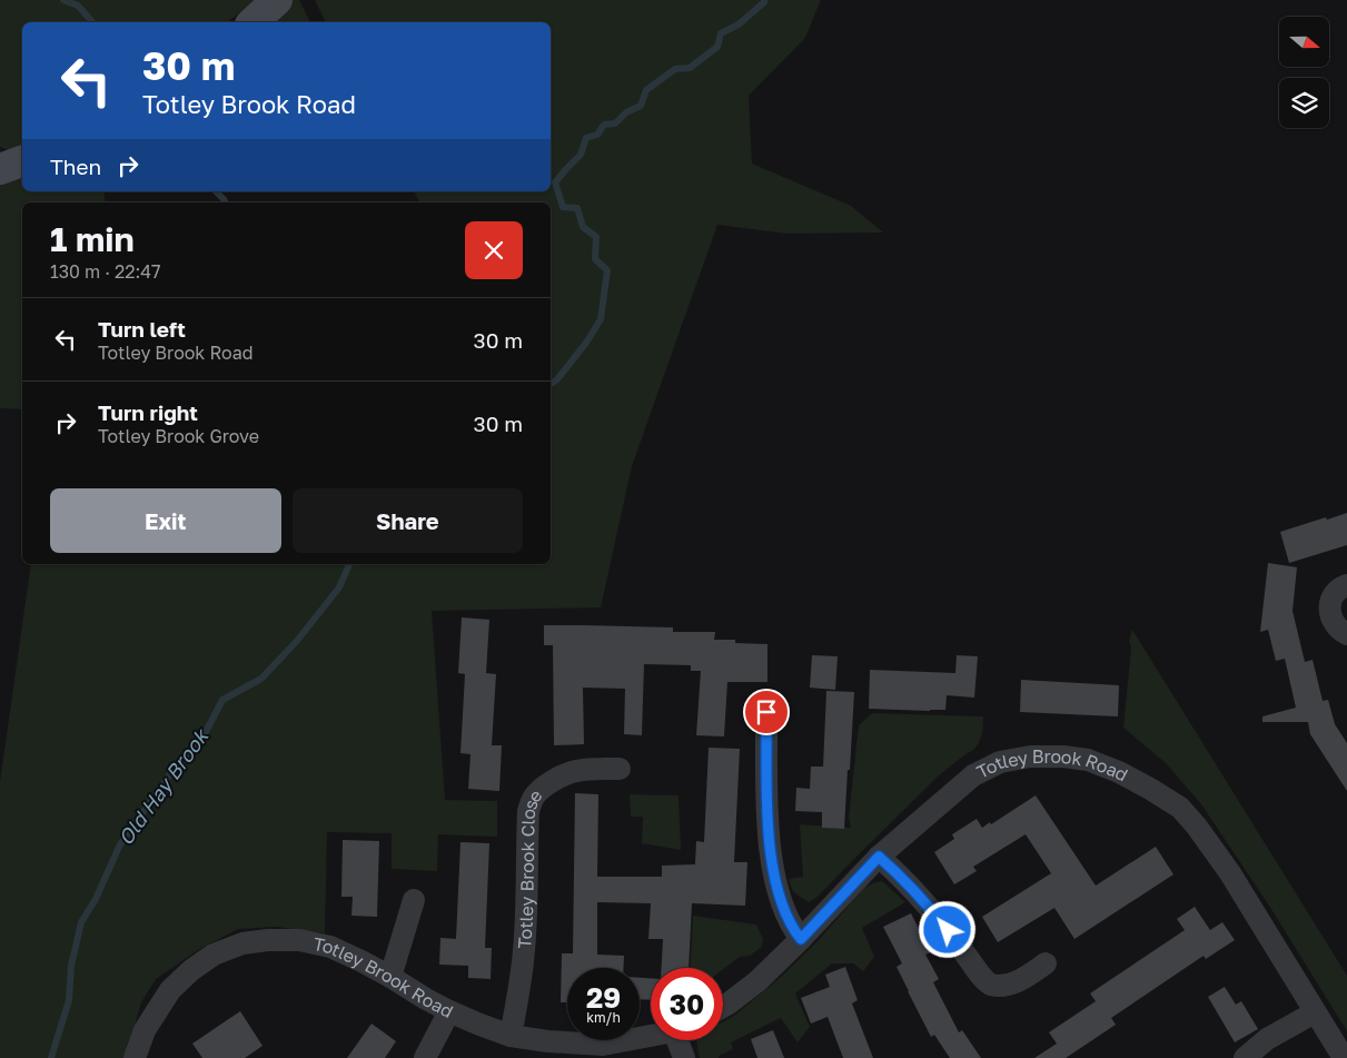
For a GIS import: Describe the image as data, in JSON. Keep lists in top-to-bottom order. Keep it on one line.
{"streets":{"street":["Totley Brook Road","Totley Brook Close"]},"crossings":[["Totley Brook Road","Totley Brook Close"]],"water":["Old Hay Brook"],"north":"right","page":{"turn":["30 m","Totley Brook Road"],"then":"Then","heading":["1 min","130 m · 22:47"],"list":[{"name":"Turn left","note":"Totley Brook Road","value":"30 m"},{"name":"Turn right","note":"Totley Brook Grove","value":"30 m"}],"buttons":["Exit","Share"],"speed":"29 km/h","limit":"30"}}
